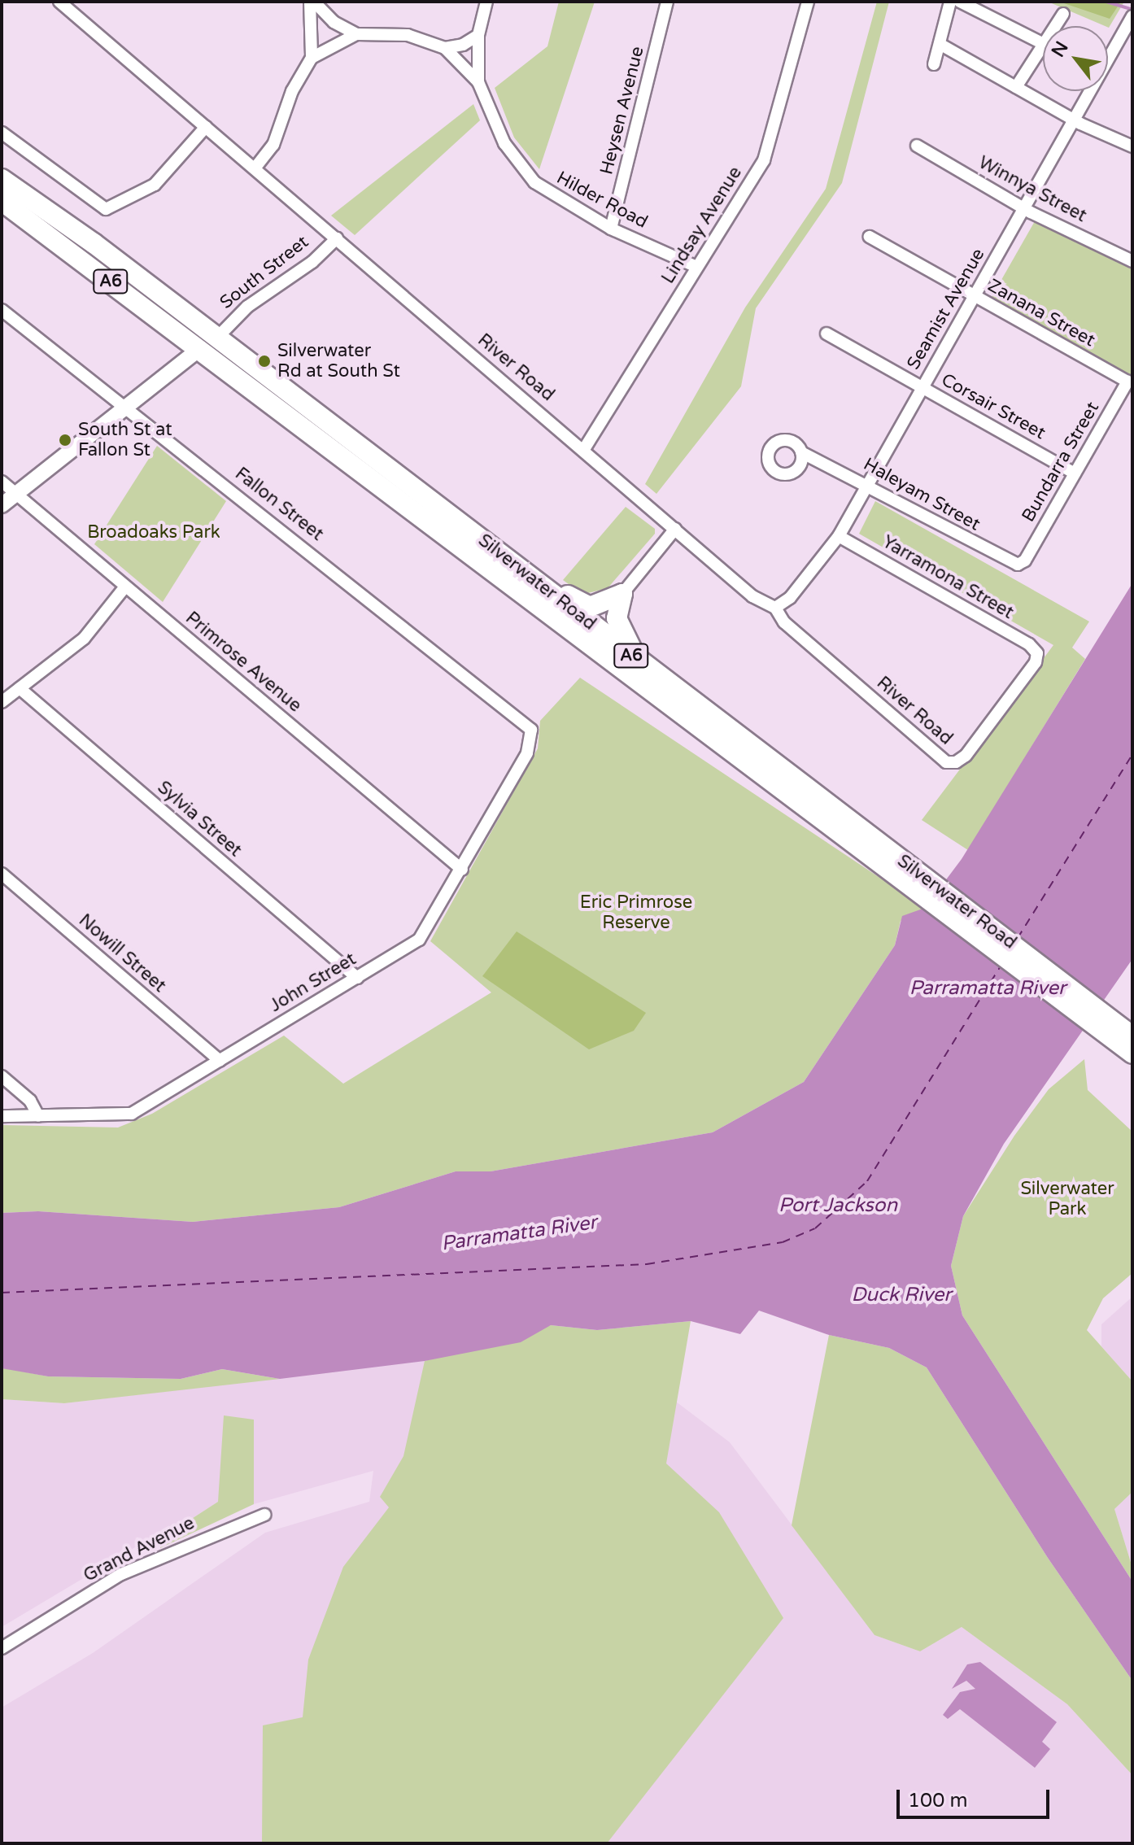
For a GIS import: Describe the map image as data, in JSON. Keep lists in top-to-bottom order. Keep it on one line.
{"streets":{"highway":["A6","Silverwater Road"],"street":["Heysen Avenue","Winnya Street","Hilder Road","Lindsay Avenue","South Street","Seamist Avenue","Zanana Street","River Road","Corsair Street","Bundarra Street","Haleyam Street","Fallon Street","Yarramona Street","Primrose Avenue","Sylvia Street","Nowill Street","John Street","Grand Avenue"]},"crossings":[["Heysen Avenue","Hilder Road"],["Winnya Street","Seamist Avenue"],["Hilder Road","Lindsay Avenue"],["Lindsay Avenue","River Road"],["South Street","River Road"],["South Street","Silverwater Road"],["Seamist Avenue","Zanana Street"],["Seamist Avenue","River Road"],["Seamist Avenue","Corsair Street"],["Seamist Avenue","Haleyam Street"],["Seamist Avenue","Yarramona Street"],["Zanana Street","Bundarra Street"],["River Road","Yarramona Street"],["Corsair Street","Bundarra Street"],["Bundarra Street","Haleyam Street"],["Fallon Street","John Street"],["Primrose Avenue","John Street"],["Sylvia Street","John Street"],["Nowill Street","John Street"]],"water":["Parramatta River","Port Jackson","Duck River"],"parks":["Broadoaks Park","Eric Primrose Reserve","Silverwater Park"],"places":["Silverwater Rd at South St","South St at Fallon St"],"scale_bar":"100 m","north":"top left"}
